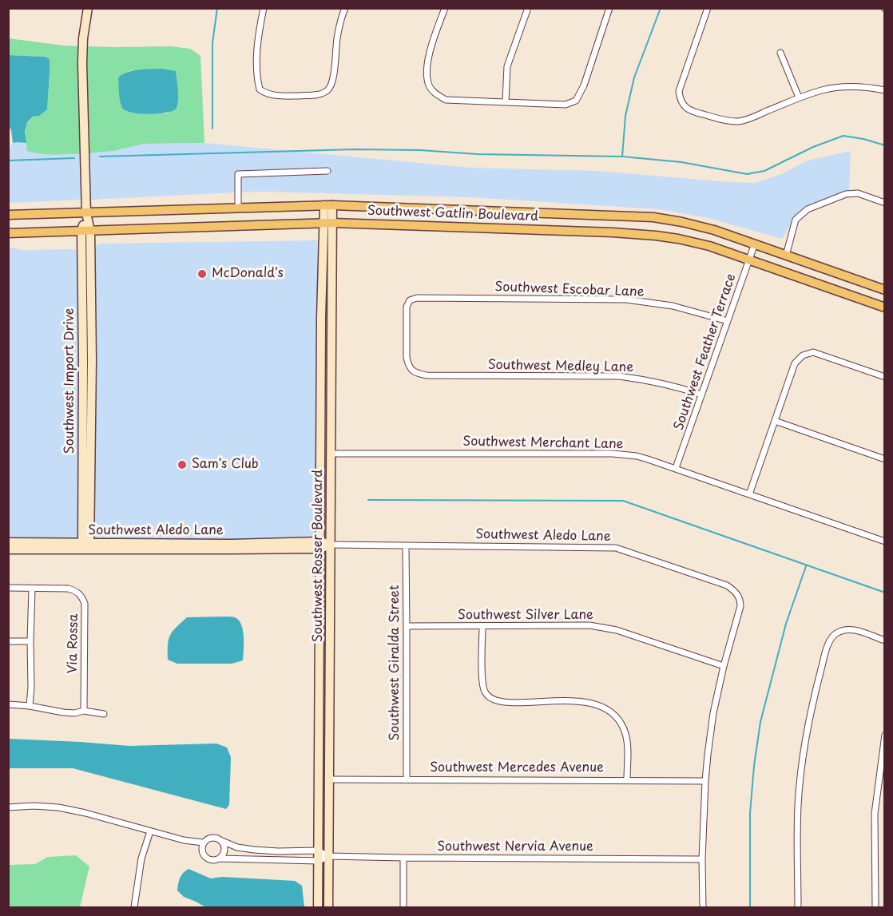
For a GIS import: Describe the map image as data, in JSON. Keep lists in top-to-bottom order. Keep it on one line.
{"streets":{"main road":["Southwest Gatlin Boulevard"],"street":["Southwest Escobar Lane","Southwest Feather Terrace","Southwest Medley Lane","Southwest Import Drive","Southwest Merchant Lane","Southwest Aledo Lane","Southwest Rosser Boulevard","Southwest Silver Lane","Via Rossa","Southwest Giralda Street","Southwest Mercedes Avenue","Southwest Nervia Avenue"]},"crossings":[["Southwest Gatlin Boulevard","Southwest Feather Terrace"],["Southwest Gatlin Boulevard","Southwest Import Drive"],["Southwest Gatlin Boulevard","Southwest Rosser Boulevard"],["Southwest Escobar Lane","Southwest Feather Terrace"],["Southwest Escobar Lane","Southwest Medley Lane"],["Southwest Feather Terrace","Southwest Medley Lane"],["Southwest Feather Terrace","Southwest Merchant Lane"],["Southwest Import Drive","Southwest Aledo Lane"],["Southwest Merchant Lane","Southwest Rosser Boulevard"],["Southwest Aledo Lane","Southwest Rosser Boulevard"],["Southwest Aledo Lane","Southwest Silver Lane"],["Southwest Aledo Lane","Southwest Giralda Street"],["Southwest Rosser Boulevard","Southwest Mercedes Avenue"],["Southwest Rosser Boulevard","Southwest Nervia Avenue"],["Southwest Silver Lane","Southwest Giralda Street"],["Southwest Giralda Street","Southwest Mercedes Avenue"]],"places":["McDonald's","Sam's Club"]}
